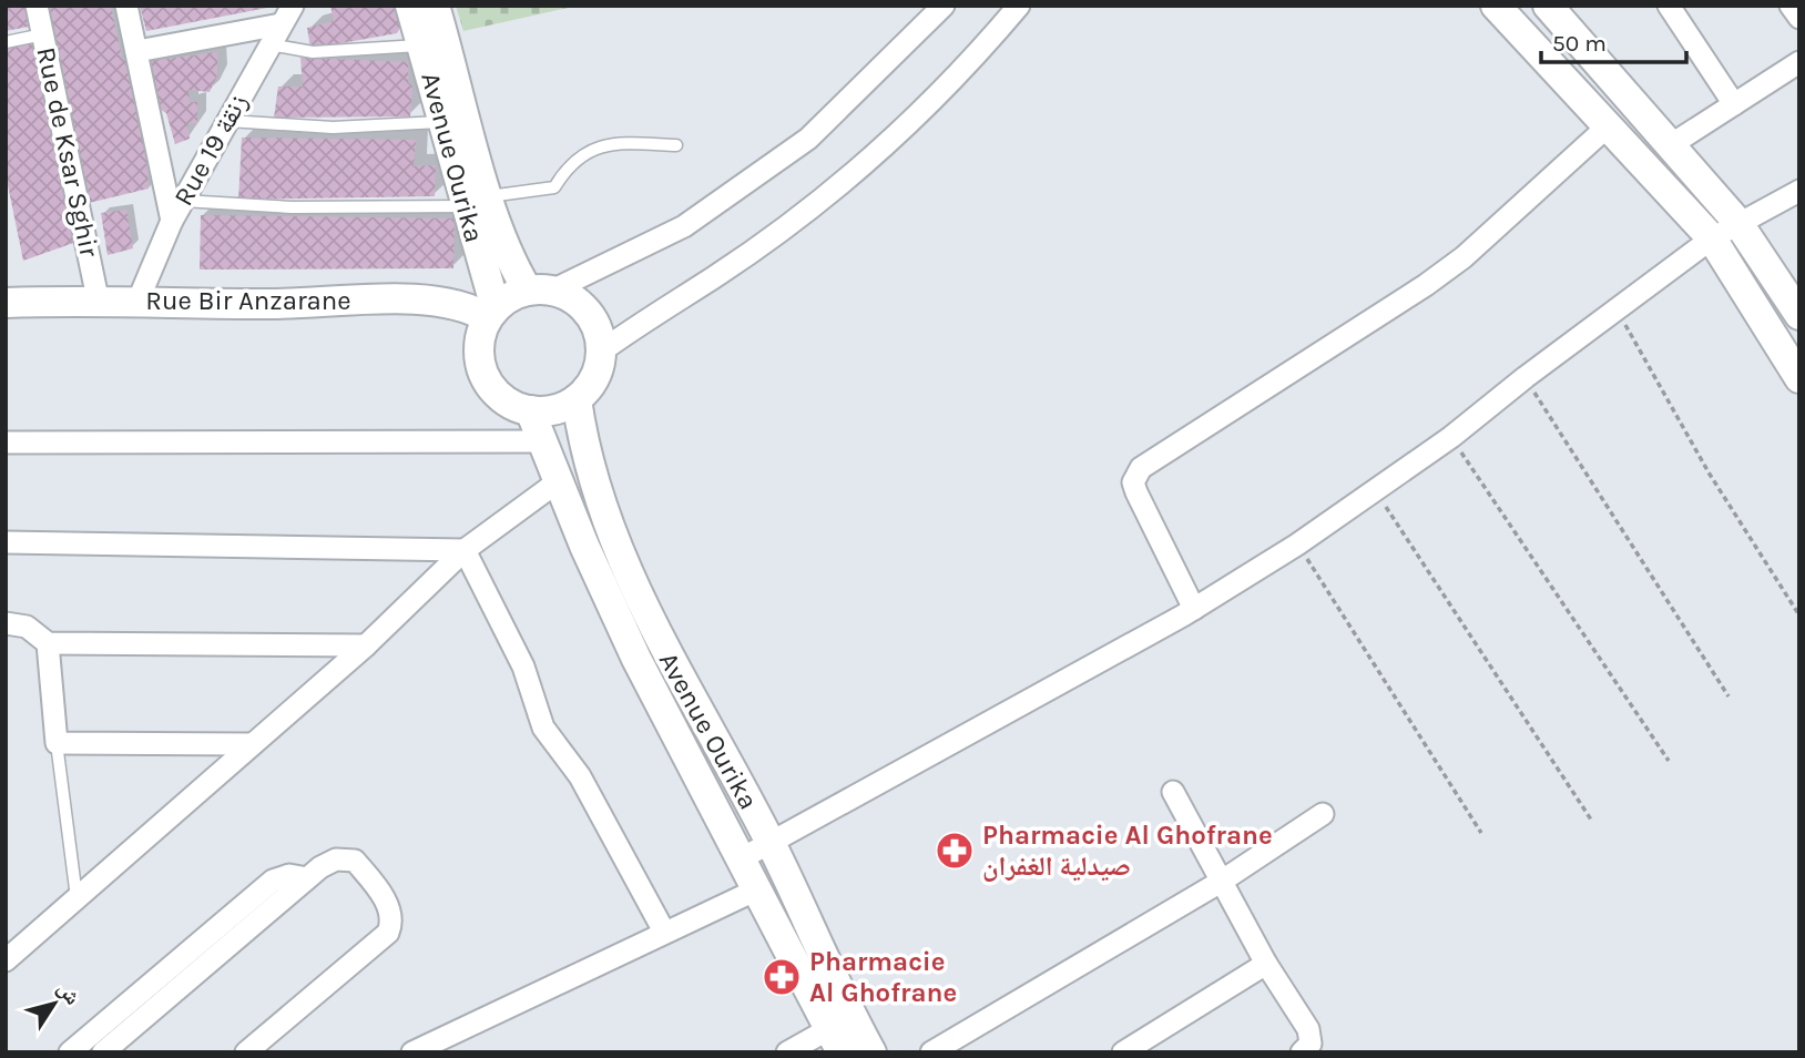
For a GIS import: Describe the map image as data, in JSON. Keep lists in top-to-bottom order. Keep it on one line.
{"streets":{"street":["Rue 19 زنقة","Rue de Ksar Sghir","Avenue Ourika","Rue Bir Anzarane"]},"crossings":[["Rue 19 زنقة","Rue Bir Anzarane"],["Rue de Ksar Sghir","Rue Bir Anzarane"],["Avenue Ourika","Rue Bir Anzarane"]],"places":{"pharmacy":["Pharmacie Al Ghofrane صيدلية الغفران","Pharmacie Al Ghofrane"]},"scale_bar":"50 m","north":"top right"}
